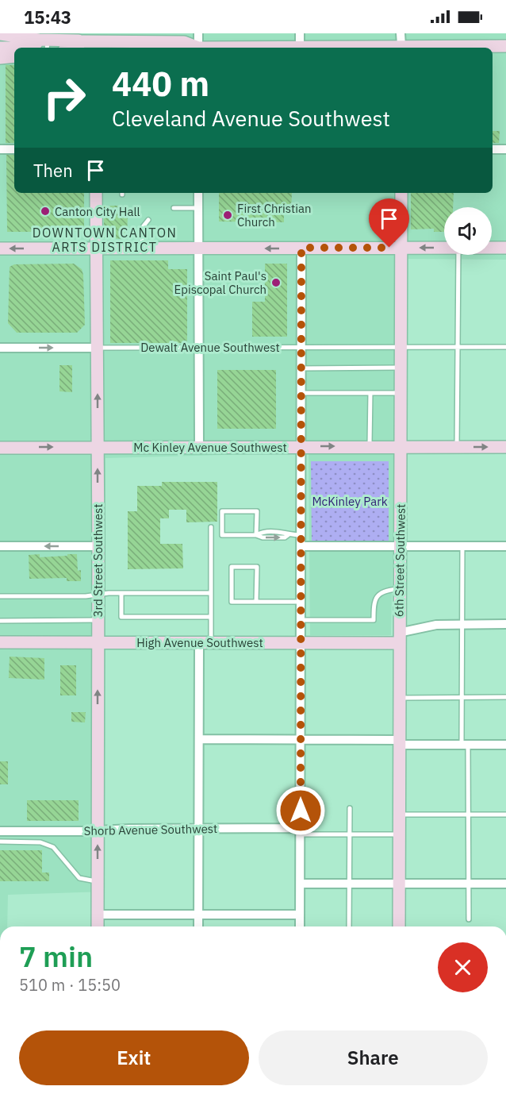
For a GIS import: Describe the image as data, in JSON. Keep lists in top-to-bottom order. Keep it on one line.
{"streets":{"street":["Dewalt Avenue Southwest","Mc Kinley Avenue Southwest","3rd Street Southwest","6th Street Southwest","High Avenue Southwest","Shorb Avenue Southwest"]},"crossings":[["Dewalt Avenue Southwest","3rd Street Southwest"],["Dewalt Avenue Southwest","6th Street Southwest"],["Mc Kinley Avenue Southwest","3rd Street Southwest"],["Mc Kinley Avenue Southwest","6th Street Southwest"],["3rd Street Southwest","High Avenue Southwest"],["3rd Street Southwest","Shorb Avenue Southwest"],["6th Street Southwest","High Avenue Southwest"],["6th Street Southwest","Shorb Avenue Southwest"]],"districts":["DOWNTOWN CANTON ARTS DISTRICT"],"parks":["McKinley Park"],"places":["Canton City Hall","First Christian Church","Saint Paul's Episcopal Church"],"page":{"status":"15:43","turn":["440 m","Cleveland Avenue Southwest"],"then":"Then","heading":["7 min","510 m · 15:50"],"buttons":["Exit","Share"]}}
